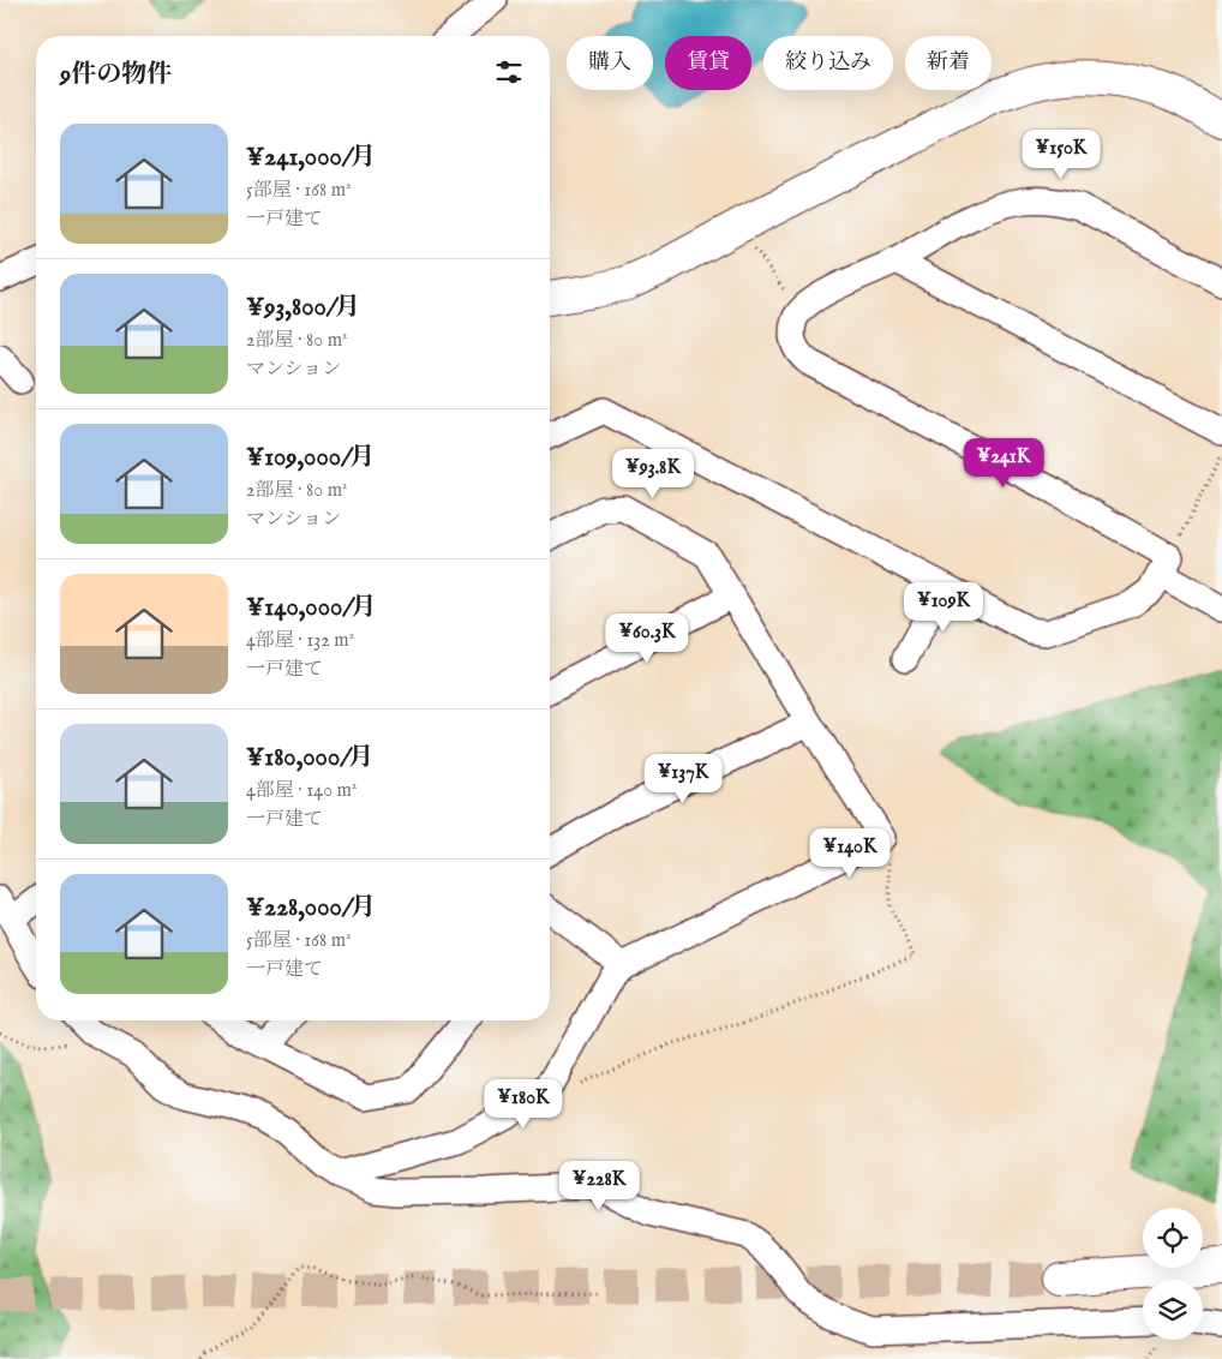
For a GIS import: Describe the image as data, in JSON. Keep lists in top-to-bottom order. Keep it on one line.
{"page":{"chip":["購入","賃貸","絞り込み","新着"],"heading":"9件の物件","list":[{"name":"¥241,000/月","note":"5部屋 · 168 m² · 一戸建て"},{"name":"¥93,800/月","note":"2部屋 · 80 m² · マンション"},{"name":"¥109,000/月","note":"2部屋 · 80 m² · マンション"},{"name":"¥140,000/月","note":"4部屋 · 132 m² · 一戸建て"},{"name":"¥180,000/月","note":"4部屋 · 140 m² · 一戸建て"},{"name":"¥228,000/月","note":"5部屋 · 168 m² · 一戸建て"}],"price":["¥150K","¥241K","¥93.8K","¥109K","¥60.3K","¥137K","¥140K","¥180K","¥228K"]}}
